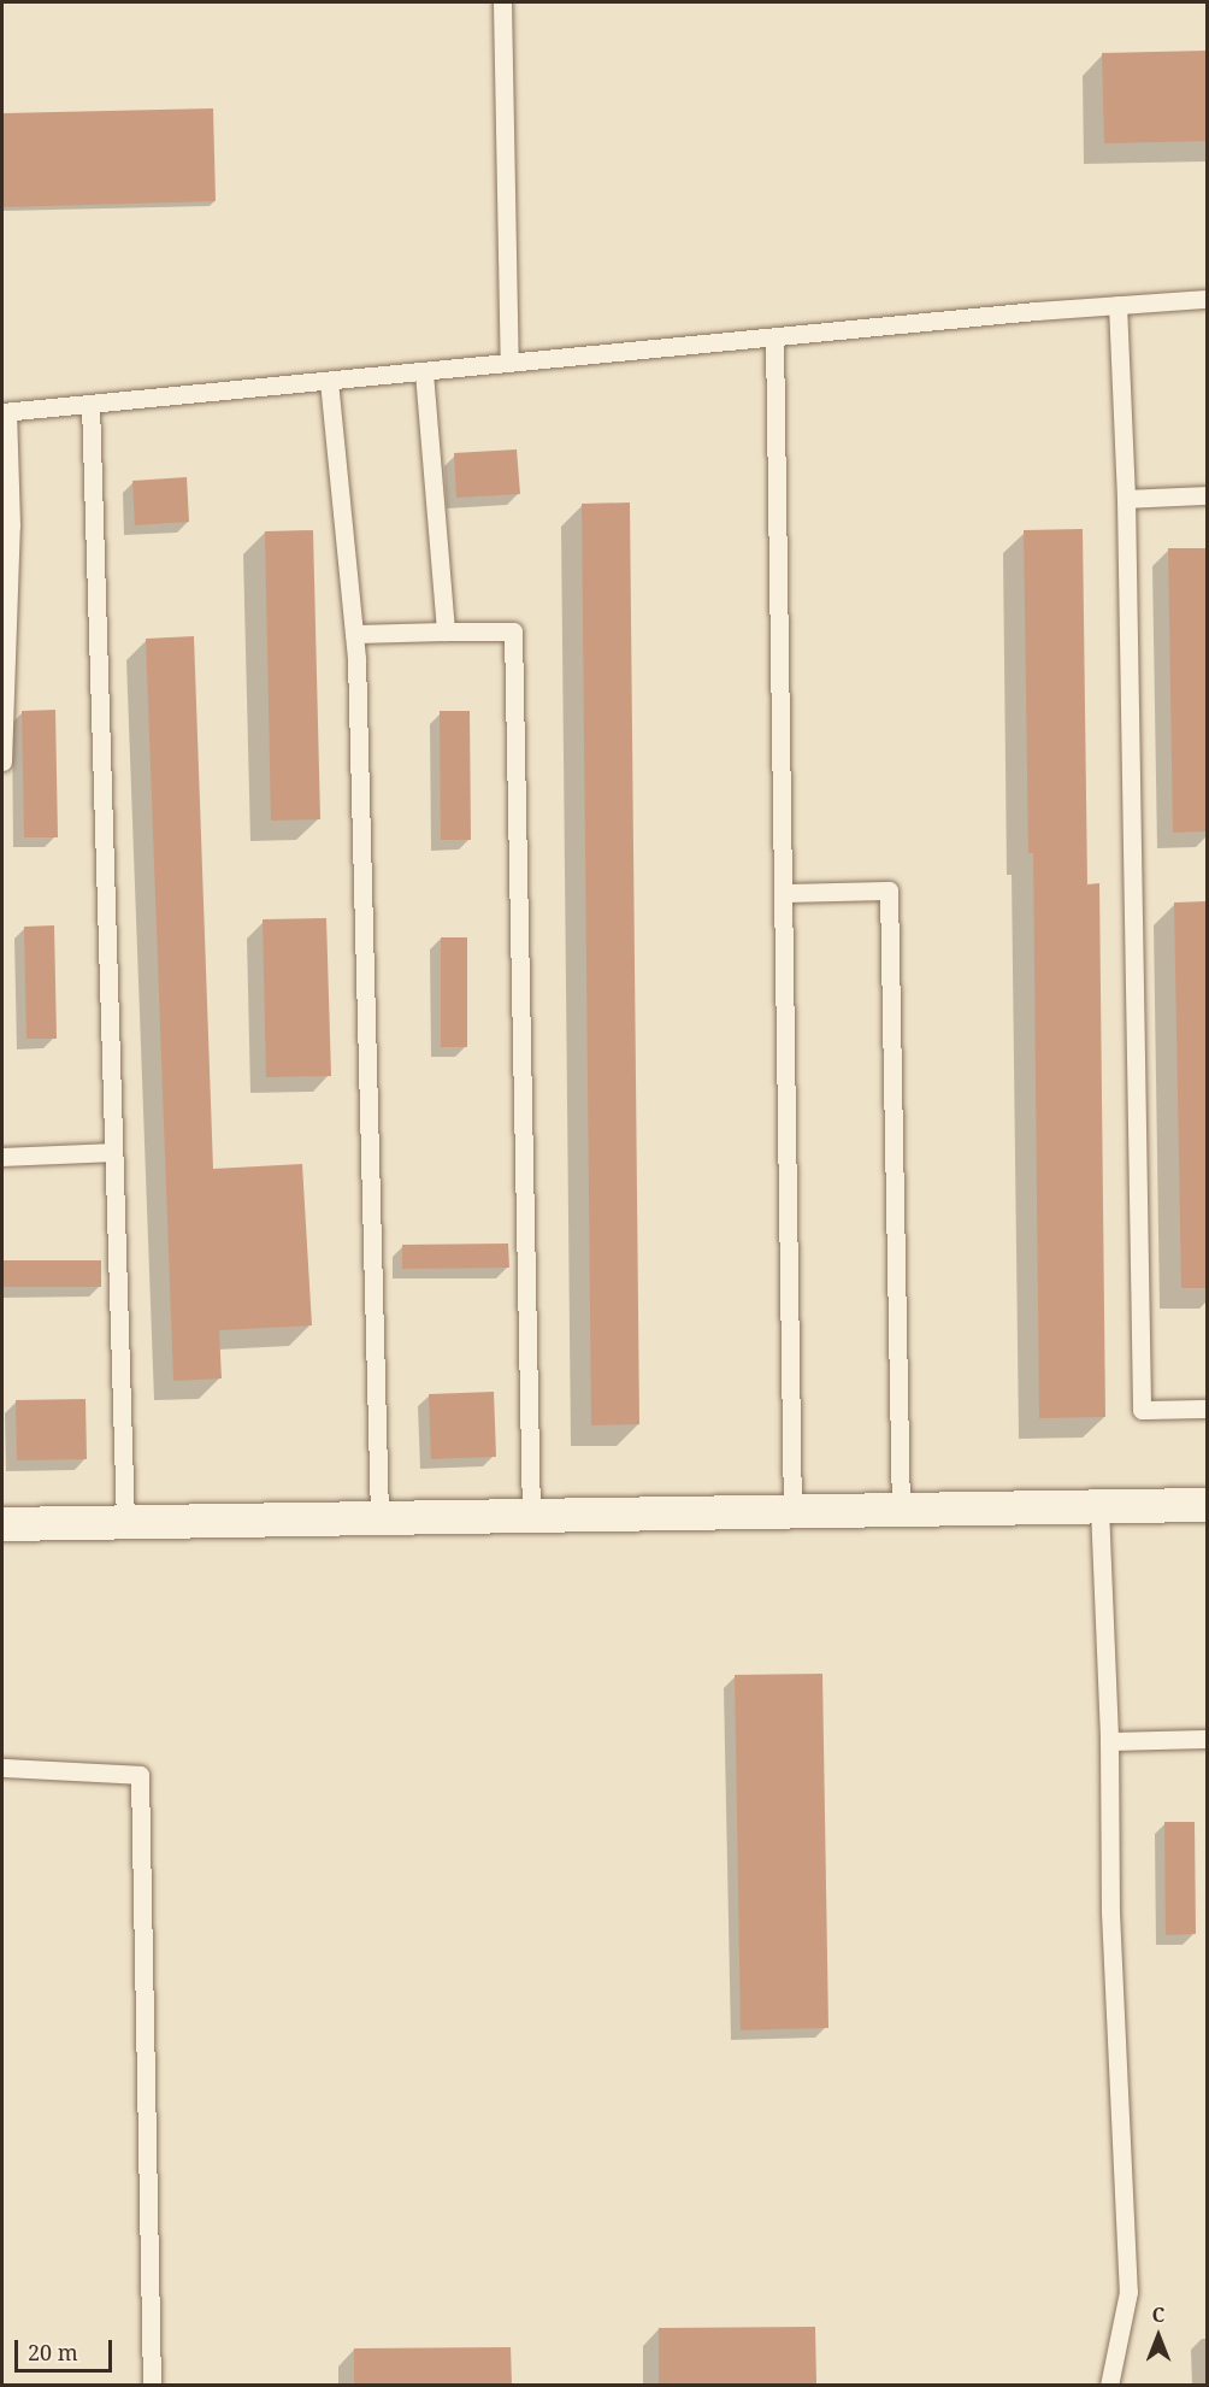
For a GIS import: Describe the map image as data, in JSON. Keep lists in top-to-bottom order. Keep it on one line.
{"scale_bar":"20 m","north":"top"}
